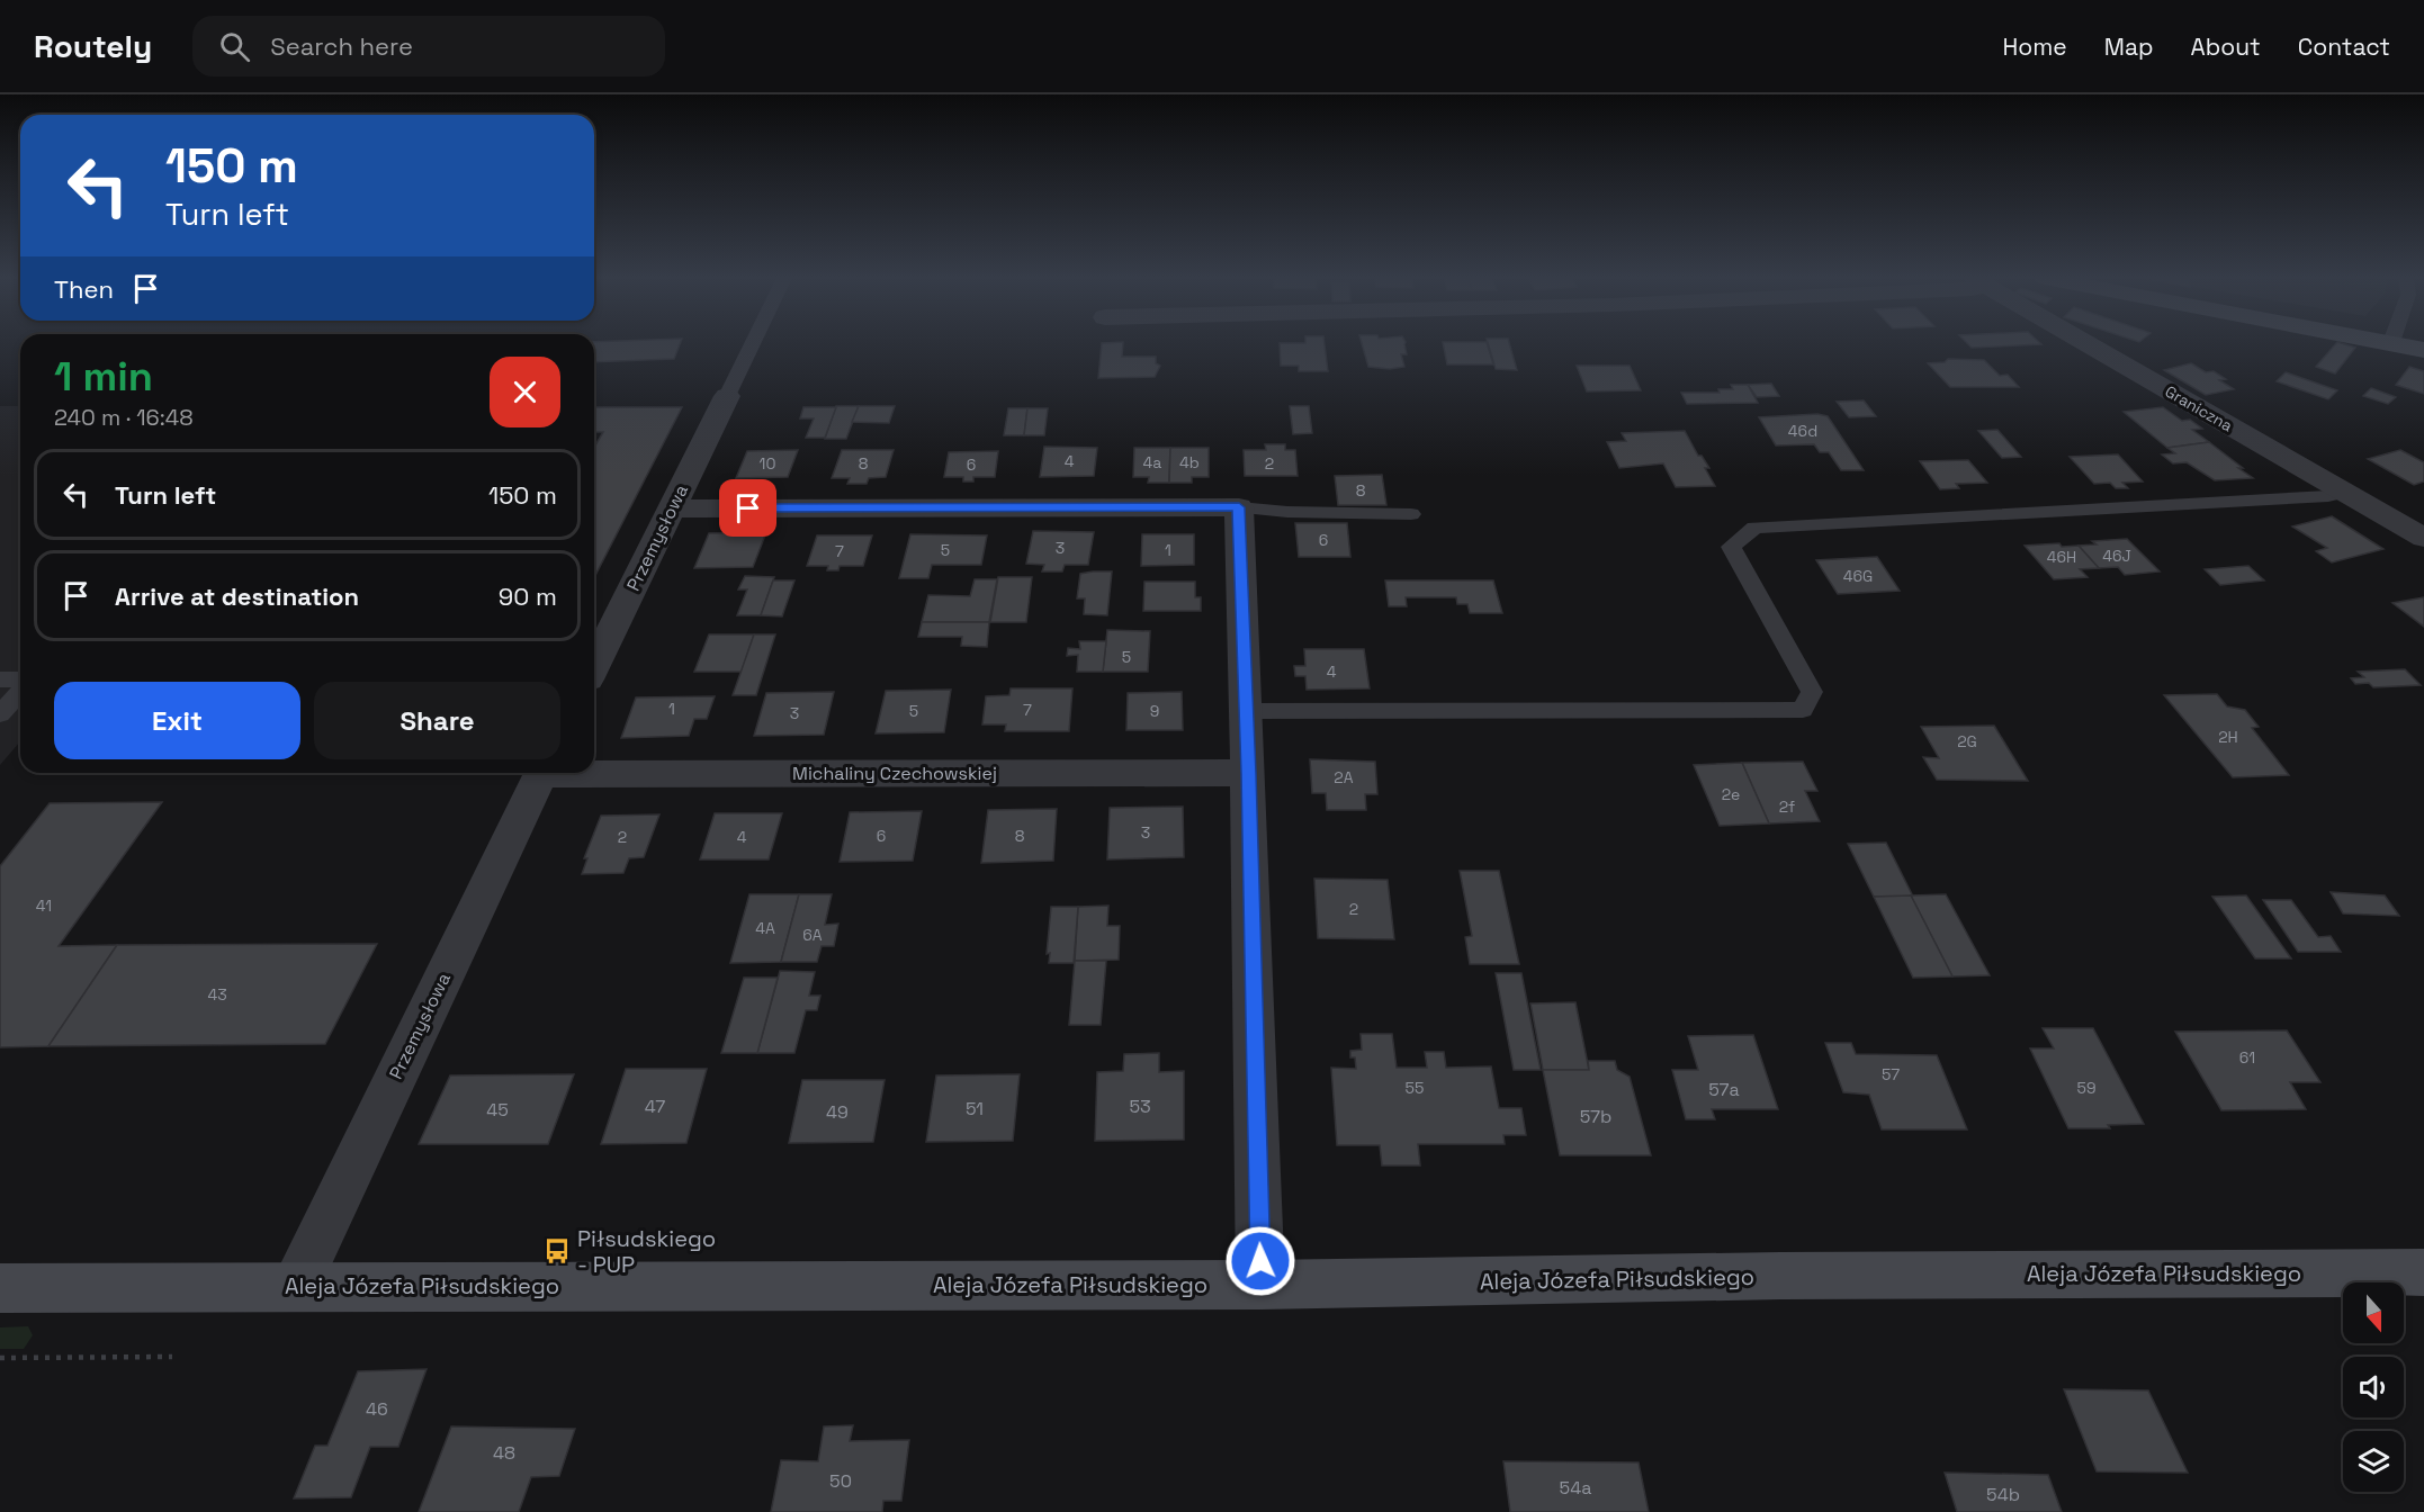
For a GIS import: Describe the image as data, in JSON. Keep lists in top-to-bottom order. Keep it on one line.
{"streets":{"main road":["Aleja Józefa Piłsudskiego"],"street":["Graniczna","Przemysłowa","Michaliny Czechowskiej"]},"crossings":[["Przemysłowa","Aleja Józefa Piłsudskiego"]],"places":{"bus stop":["Piłsudskiego - PUP"]},"house_numbers":["46d","4","4a","4b","10","8","2","6","8","6","3","5","1","7","46J","46H","46G","5","4","1","7","5","9","3","2H","2G","2A","2e","2f","3","6","8","2","4","41","2","4A","6A","43","61","57","55","59","57a","47","53","51","45","49","57b","46","48","50","54a","54b"],"north":"bottom","page":{"header":"Routely","search":"Search here","nav":["Home","Map","About","Contact"],"turn":["150 m","Turn left"],"then":"Then","heading":["1 min","240 m · 16:48"],"list":[{"name":"Turn left","value":"150 m"},{"name":"Arrive at destination","value":"90 m"}],"buttons":["Exit","Share"]}}
